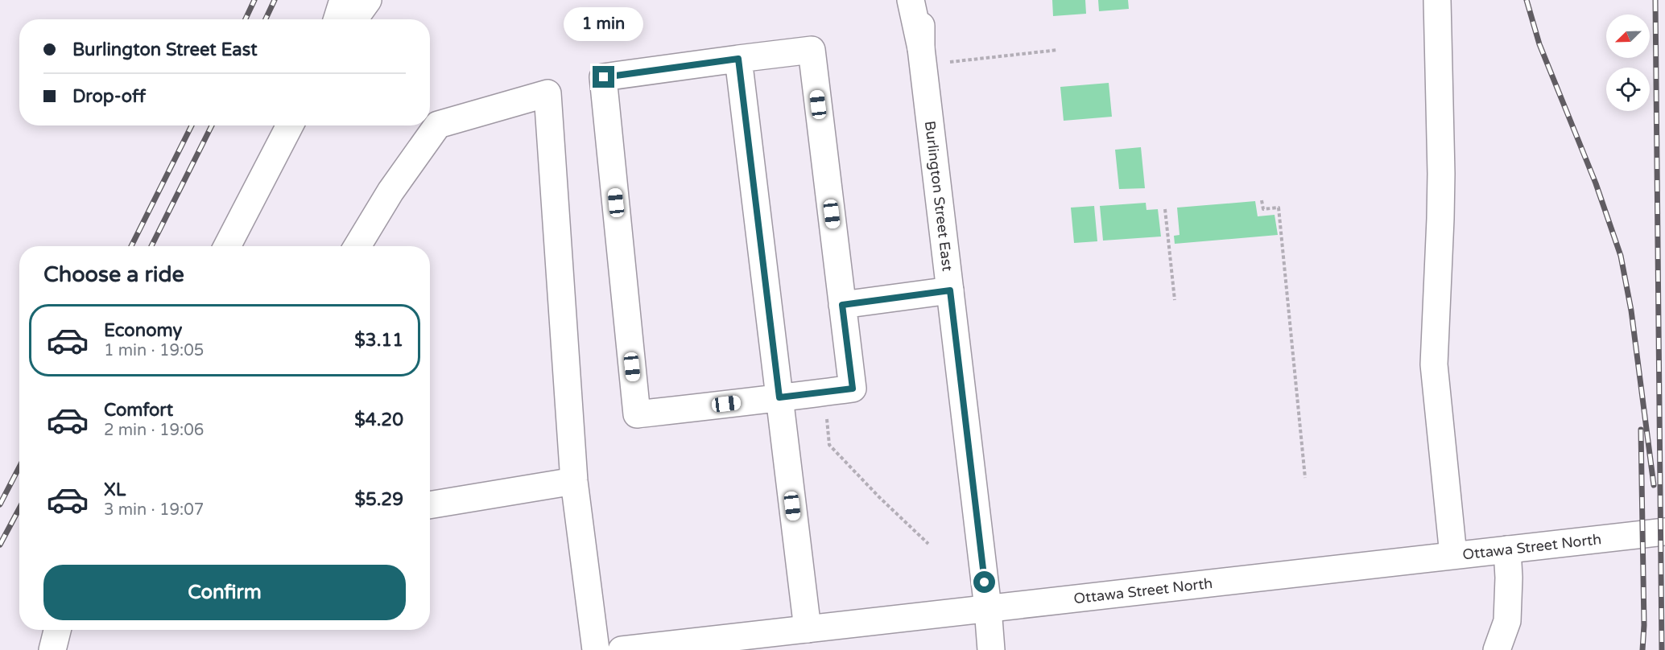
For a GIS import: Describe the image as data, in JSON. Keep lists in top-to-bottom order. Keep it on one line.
{"streets":{"main road":["Burlington Street East","Ottawa Street North"]},"crossings":[["Burlington Street East","Ottawa Street North"]],"north":"bottom left","page":{"bubble":"1 min","banner":["Burlington Street East","Drop-off"],"heading":"Choose a ride","list":[{"name":"Economy","note":"1 min · 19:05","value":"$3.11"},{"name":"Comfort","note":"2 min · 19:06","value":"$4.20"},{"name":"XL","note":"3 min · 19:07","value":"$5.29"}],"buttons":"Confirm"}}
